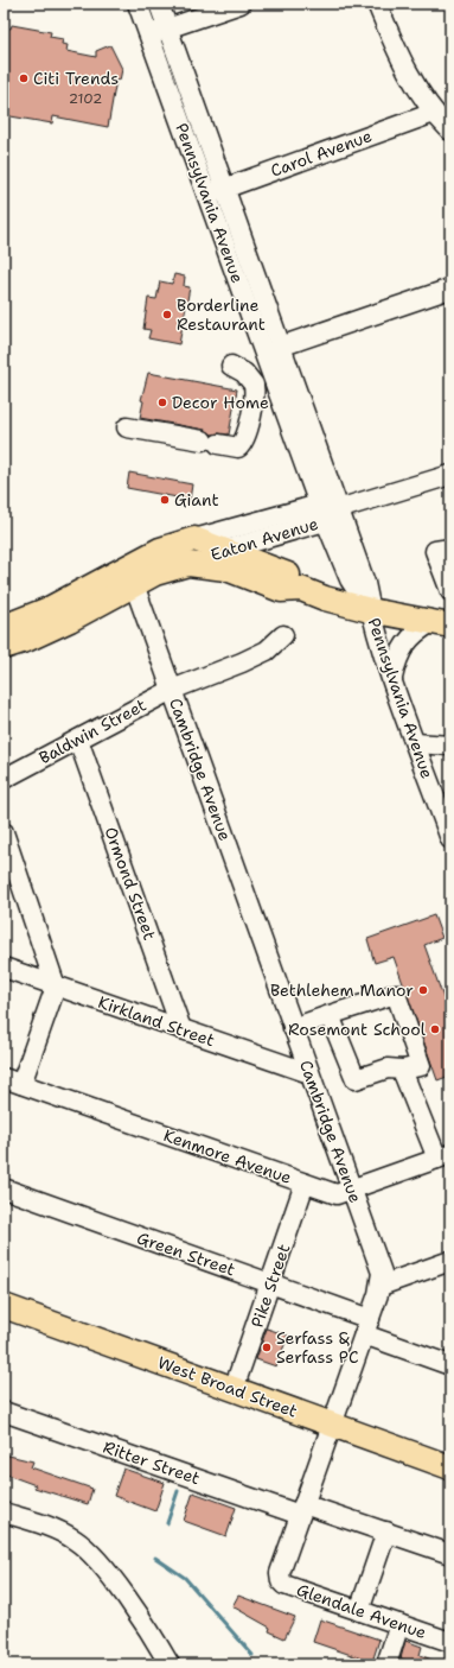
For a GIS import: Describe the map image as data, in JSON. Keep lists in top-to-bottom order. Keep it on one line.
{"streets":{"main road":["West Broad Street"],"street":["Carol Avenue","Pennsylvania Avenue","Eaton Avenue","Baldwin Street","Cambridge Avenue","Ormond Street","Kirkland Street","Kenmore Avenue","Green Street","Pike Street","Ritter Street","Glendale Avenue"]},"crossings":[["Carol Avenue","Pennsylvania Avenue"],["Pennsylvania Avenue","Eaton Avenue"],["Baldwin Street","Cambridge Avenue"],["Baldwin Street","Ormond Street"],["Cambridge Avenue","Kirkland Street"],["Cambridge Avenue","Kenmore Avenue"],["Cambridge Avenue","Green Street"],["Cambridge Avenue","West Broad Street"],["Cambridge Avenue","Ritter Street"],["Cambridge Avenue","Glendale Avenue"],["Ormond Street","Kirkland Street"],["Kenmore Avenue","Pike Street"],["Green Street","Pike Street"],["Pike Street","West Broad Street"]],"places":["Citi Trends","Borderline Restaurant","Decor Home","Giant","Bethlehem Manor","Rosemont School","Serfass & Serfass PC"],"house_numbers":["2102"]}
